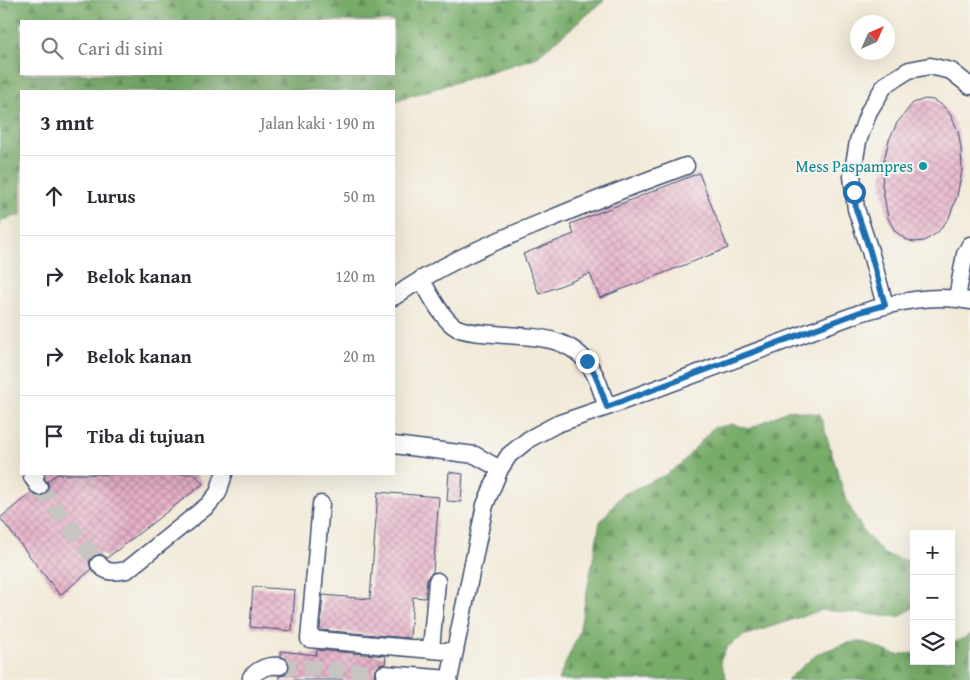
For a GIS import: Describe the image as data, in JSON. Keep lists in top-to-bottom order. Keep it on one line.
{"places":["Mess Paspampres"],"north":"top right","page":{"search":"Cari di sini","heading":["3 mnt","Jalan kaki · 190 m"],"list":[["Lurus","50 m"],["Belok kanan","120 m"],["Belok kanan","20 m"],"Tiba di tujuan"],"map_buttons":["+","−"]}}
